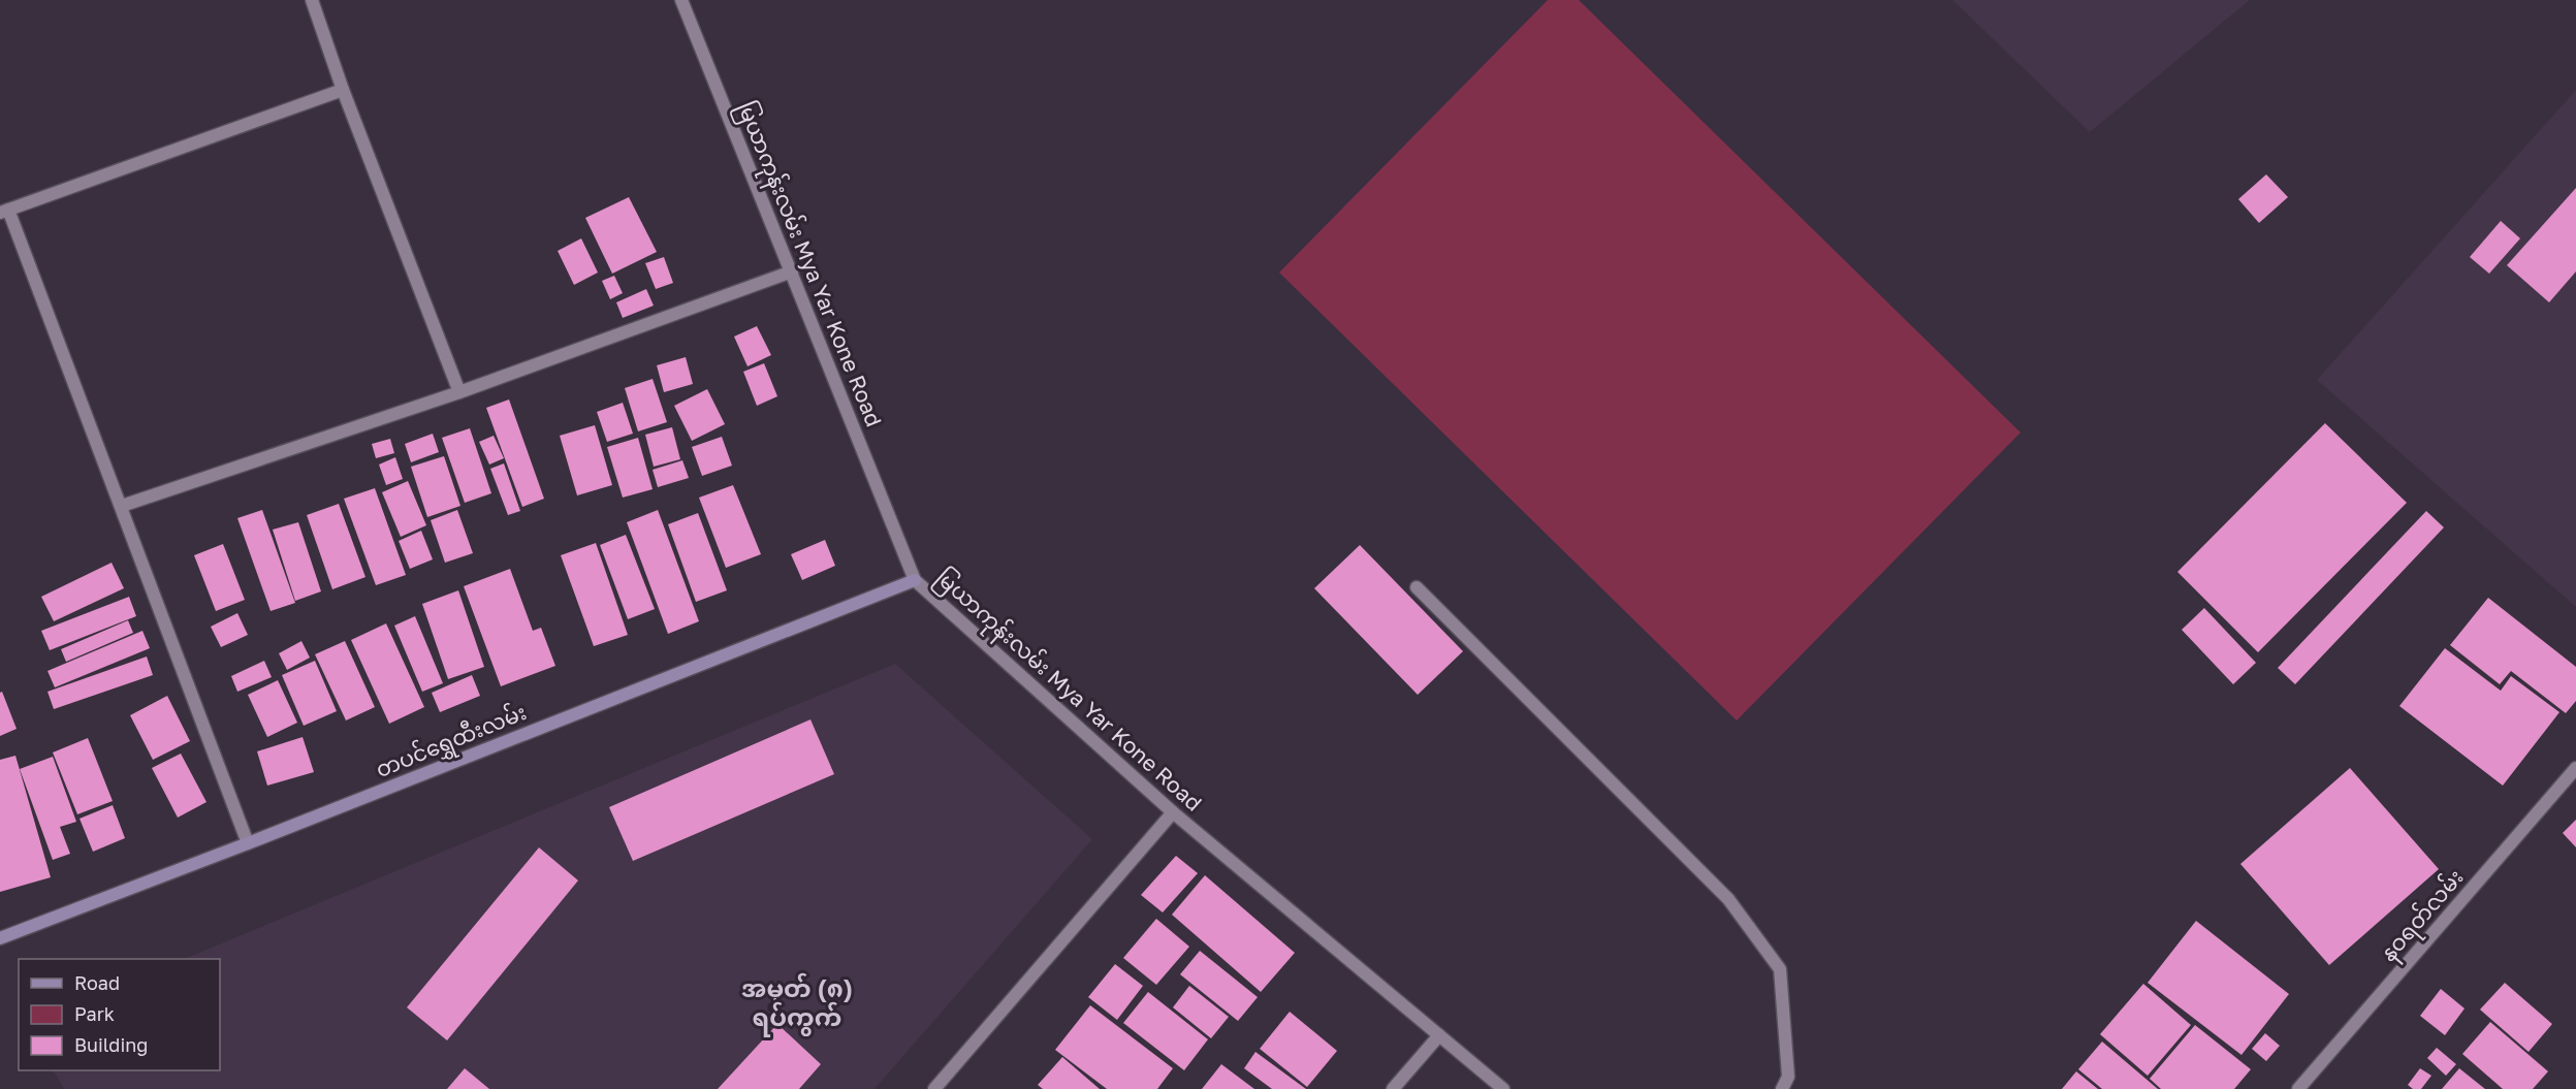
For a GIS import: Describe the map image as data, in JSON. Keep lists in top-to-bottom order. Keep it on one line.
{"streets":{"street":["မြယာကုန်းလမ်း Mya Yar Kone Road","တပင်ရွှေထီးလမ်း","နဝရတ်လမ်း"]},"crossings":[["မြယာကုန်းလမ်း Mya Yar Kone Road","တပင်ရွှေထီးလမ်း"]],"districts":["အမှတ် (၈) ရပ်ကွက်"],"legend":["Road","Park","Building"]}
